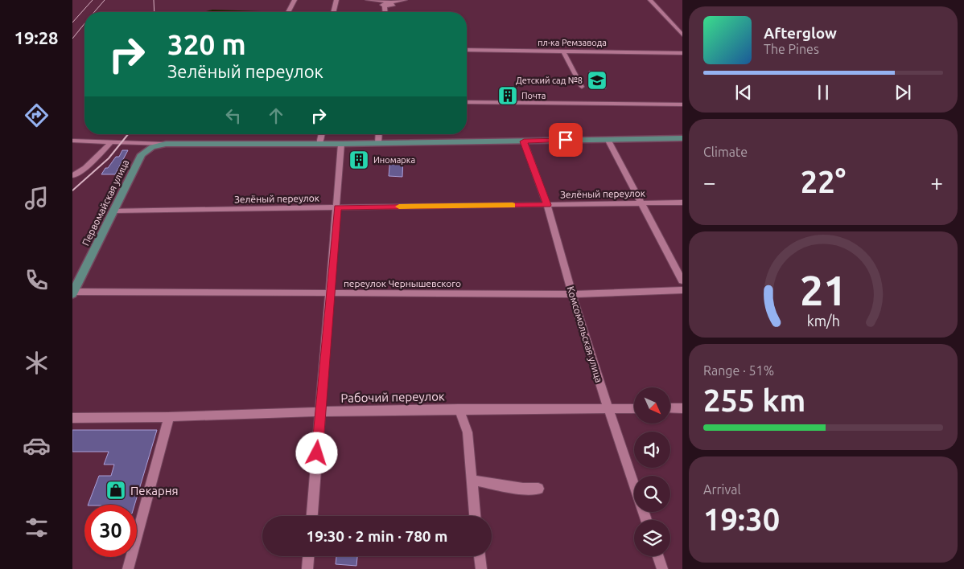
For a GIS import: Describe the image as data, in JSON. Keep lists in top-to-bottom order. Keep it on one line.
{"streets":{"main road":["Первомайская улица"],"street":["пл-ка Ремзавода","Зелёный переулок","переулок Чернышевского","Комсомольская улица","Рабочий переулок"]},"crossings":[["Зелёный переулок","Первомайская улица"],["Зелёный переулок","Комсомольская улица"],["Первомайская улица","переулок Чернышевского"],["переулок Чернышевского","Комсомольская улица"],["Комсомольская улица","Рабочий переулок"]],"places":{"school or university":["Детский сад №8"],"building":["Почта","Иномарка"],"shop":["Пекарня"]},"north":"bottom right","page":{"tabs":"19:28","turn":["320 m","Зелёный переулок"],"song":["Afterglow","The Pines"],"tile":["Climate",["Range · 51%","255 km"],["Arrival","19:30"]],"heat":["−","22°","+"],"limit":"30","trip":"19:30 · 2 min · 780 m","gauge":["21","km/h"]}}
